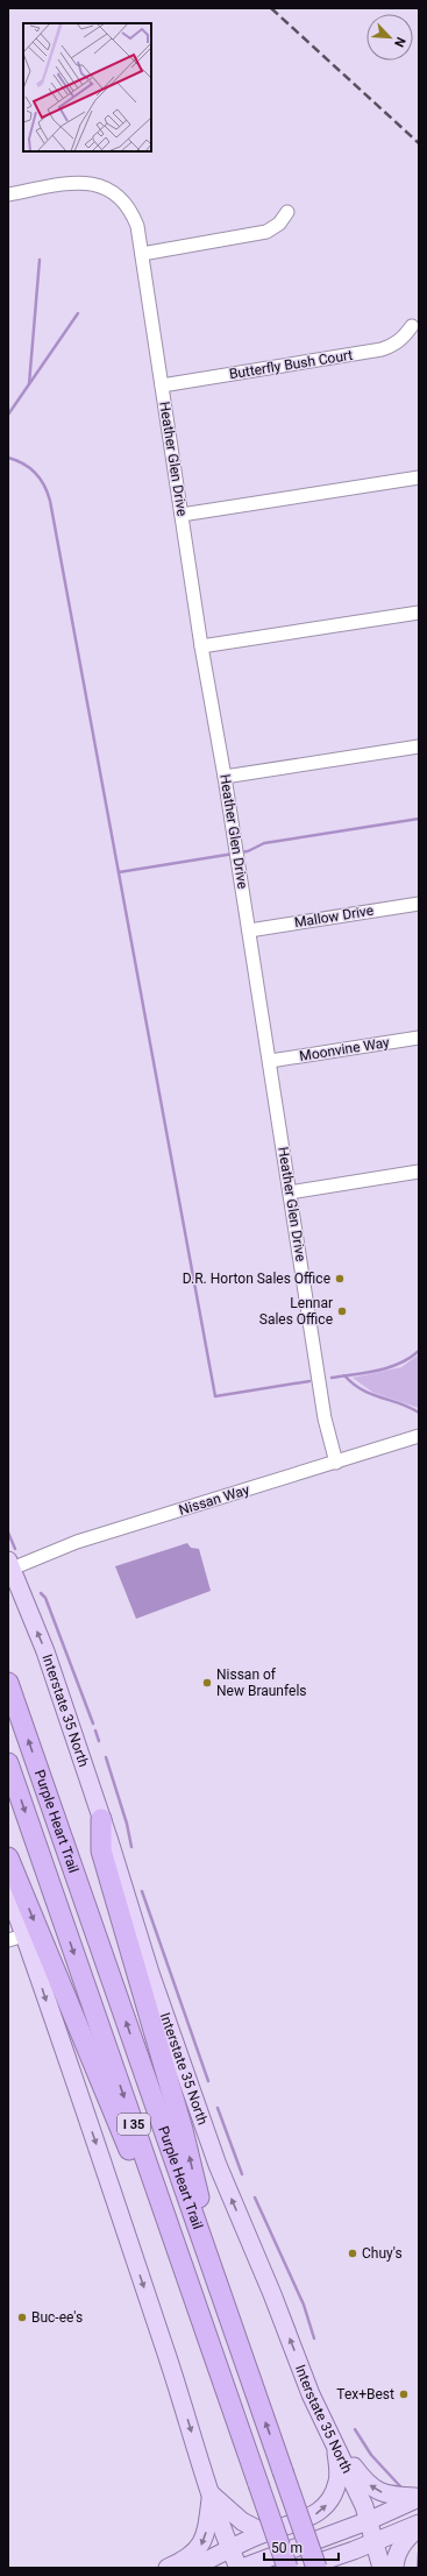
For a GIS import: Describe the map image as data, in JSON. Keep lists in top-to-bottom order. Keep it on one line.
{"streets":{"highway":["Purple Heart Trail","I 35"],"main road":["Interstate 35 North"],"street":["Butterfly Bush Court","Heather Glen Drive","Mallow Drive","Moonvine Way","Nissan Way"]},"crossings":[["Butterfly Bush Court","Heather Glen Drive"],["Heather Glen Drive","Mallow Drive"],["Heather Glen Drive","Moonvine Way"],["Heather Glen Drive","Nissan Way"],["Nissan Way","Interstate 35 North"]],"places":["D.R. Horton Sales Office","Lennar Sales Office","Nissan of New Braunfels","Chuy's","Buc-ee's","Tex+Best"],"scale_bar":"50 m","north":"bottom right"}
